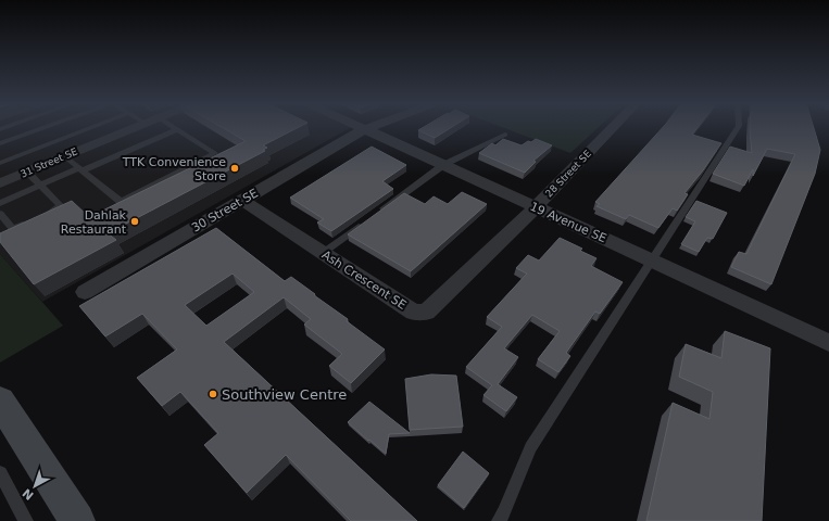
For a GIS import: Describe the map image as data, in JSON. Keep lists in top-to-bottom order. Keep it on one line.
{"streets":{"street":["31 Street SE","28 Street SE","30 Street SE","19 Avenue SE","Ash Crescent SE"]},"crossings":[["28 Street SE","19 Avenue SE"],["28 Street SE","Ash Crescent SE"],["30 Street SE","19 Avenue SE"],["30 Street SE","Ash Crescent SE"],["19 Avenue SE","Ash Crescent SE"]],"places":["TTK Convenience Store","Dahlak Restaurant","Southview Centre"],"north":"bottom left"}
